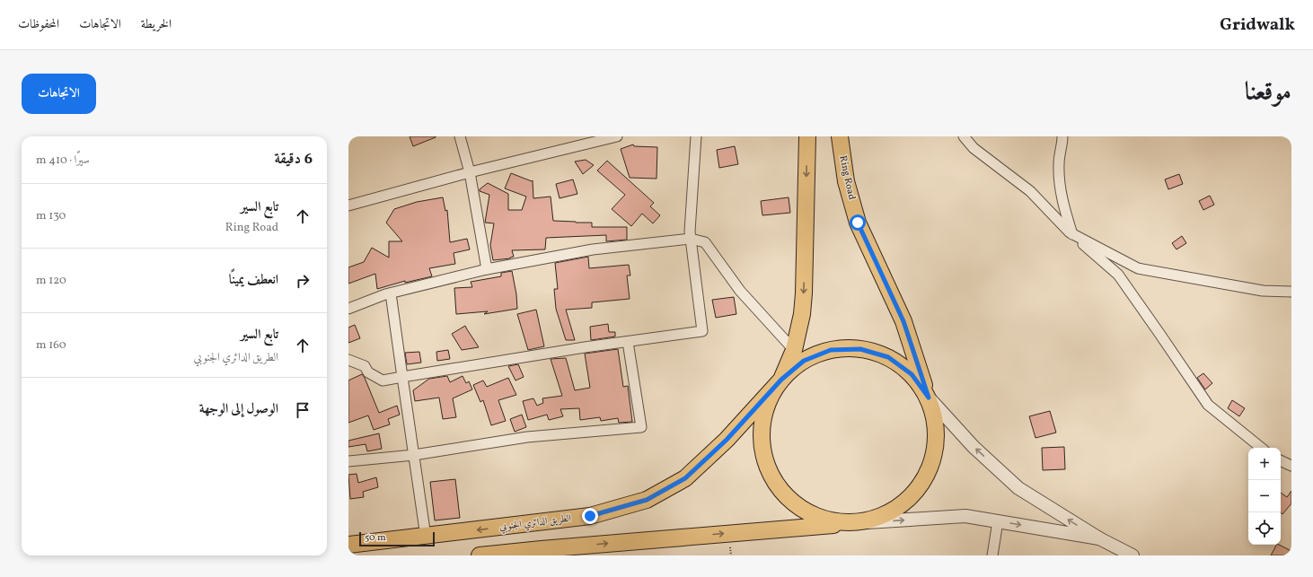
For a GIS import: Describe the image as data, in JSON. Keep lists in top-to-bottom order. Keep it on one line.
{"streets":{"main road":["Ring Road","الطريق الدائري الجنوبي"]},"scale_bar":"50 m","page":{"header":"Gridwalk","nav":["الخريطة","الاتجاهات","المحفوظات"],"title":"موقعنا","buttons":"الاتجاهات","heading":["6 دقيقة","سيرًا · 410 m"],"list":[["تابع السير","Ring Road","130 m"],["انعطف يمينًا","120 m"],["تابع السير","الطريق الدائري الجنوبي","160 m"],"الوصول إلى الوجهة"],"map_buttons":["+","−"],"scale":"50 m"}}
